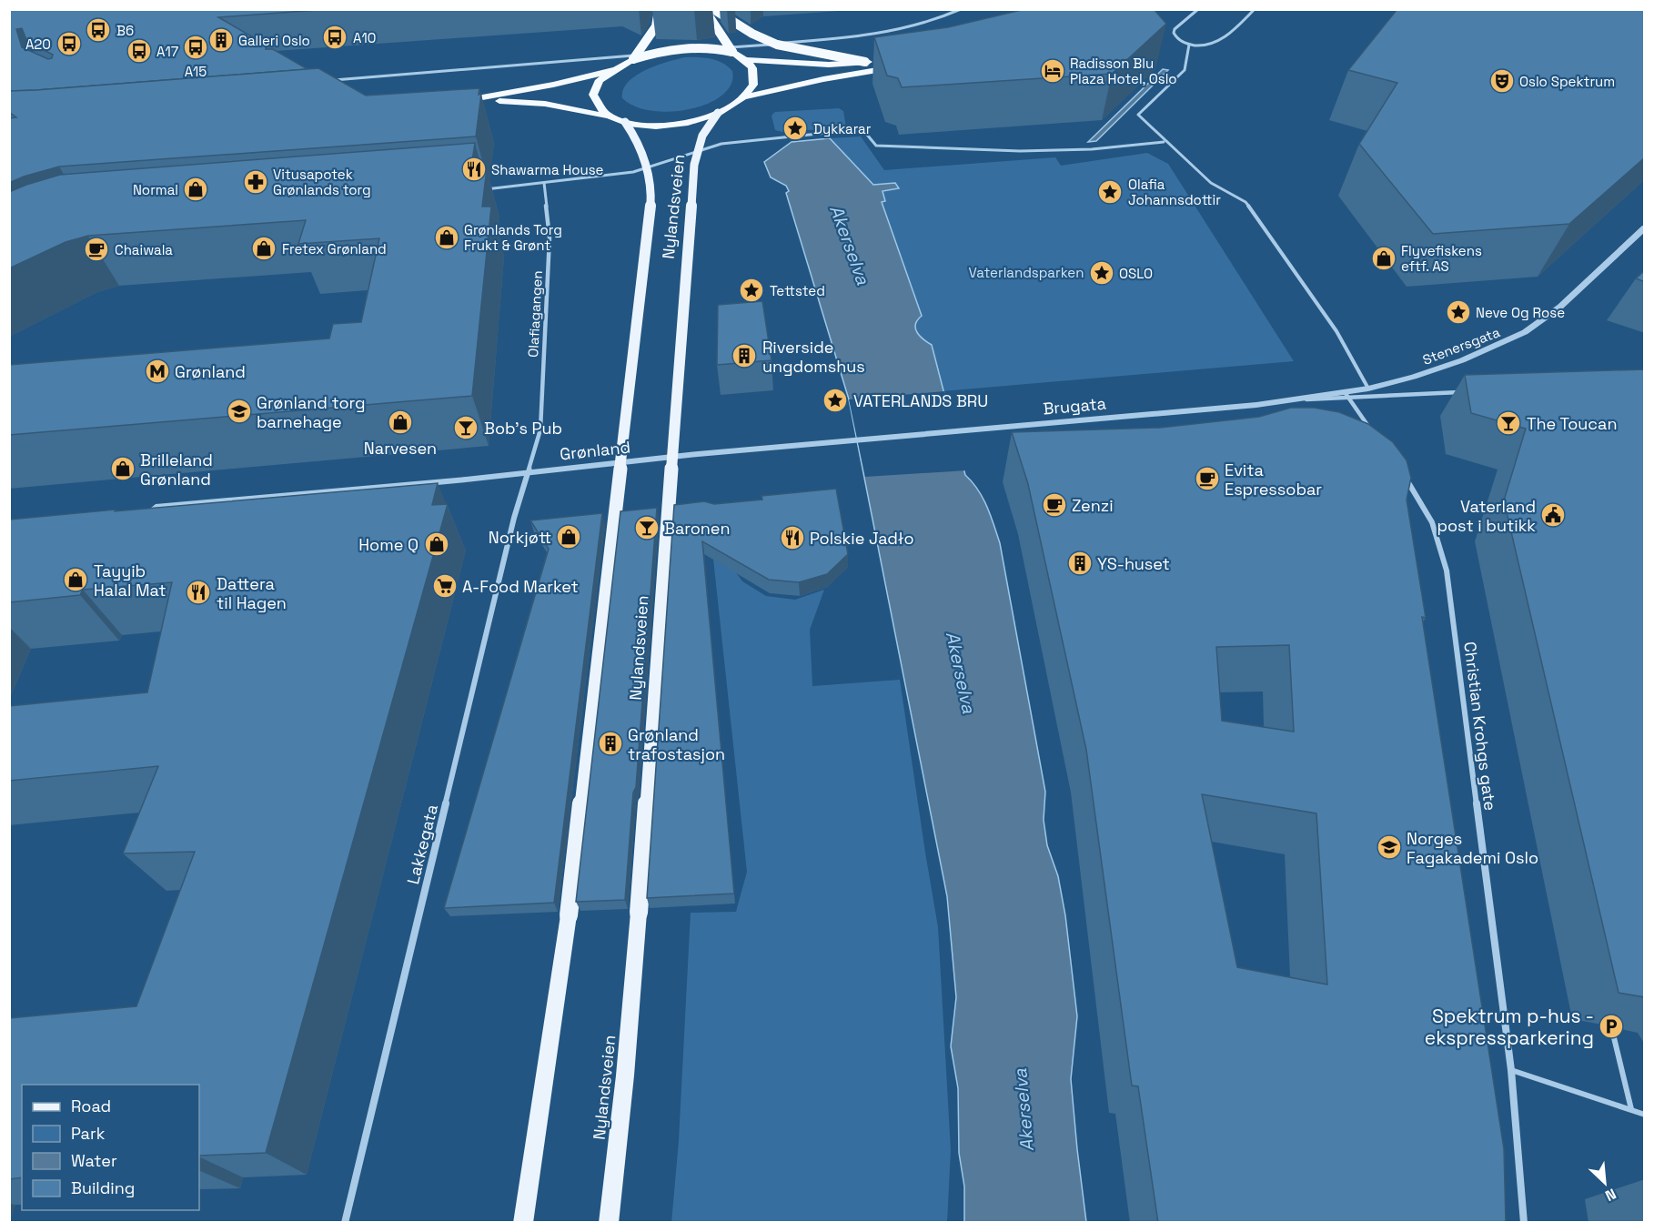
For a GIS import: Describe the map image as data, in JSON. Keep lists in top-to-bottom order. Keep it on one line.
{"streets":{"highway":["Nylandsveien"],"street":["Olafiagangen","Stenersgata","Brugata","Grønland","Christian Krohgs gate","Lakkegata"]},"crossings":[["Olafiagangen","Grønland"],["Olafiagangen","Lakkegata"],["Stenersgata","Brugata"],["Brugata","Grønland"],["Grønland","Lakkegata"]],"water":["Akerselva"],"parks":["Vaterlandsparken"],"places":{"bus stop":["B6","A10","A20","A15","A17"],"building":["Galleri Oslo","Riverside ungdomshus","YS-huset","Grønland trafostasjon"],"hotel":["Radisson Blu Plaza Hotel, Oslo"],"theatre":["Oslo Spektrum"],"place":["Dykkarar","Olafia Johannsdottir","OSLO","Tettsted","Neve Og Rose","VATERLANDS BRU"],"restaurant":["Shawarma House","Polskie Jadło","Dattera til Hagen"],"pharmacy":["Vitusapotek Grønlands torg"],"shop":["Normal","Grønlands Torg Frukt & Grønt","Fretex Grønland","Flyvefiskens eftf. AS","Narvesen","Brilleland Grønland","Norkjøtt","Home Q","Tayyib Halal Mat"],"cafe":["Chaiwala","Evita Espressobar","Zenzi"],"metro station":["Grønland"],"school or university":["Grønland torg barnehage","Norges Fagakademi Oslo"],"bar":["The Toucan","Bob's Pub","Baronen"],"public building":["Vaterland post i butikk"],"supermarket":["A-Food Market"],"parking":["Spektrum p-hus - ekspressparkering"]},"legend":["Road","Park","Water","Building"],"north":"bottom right"}
